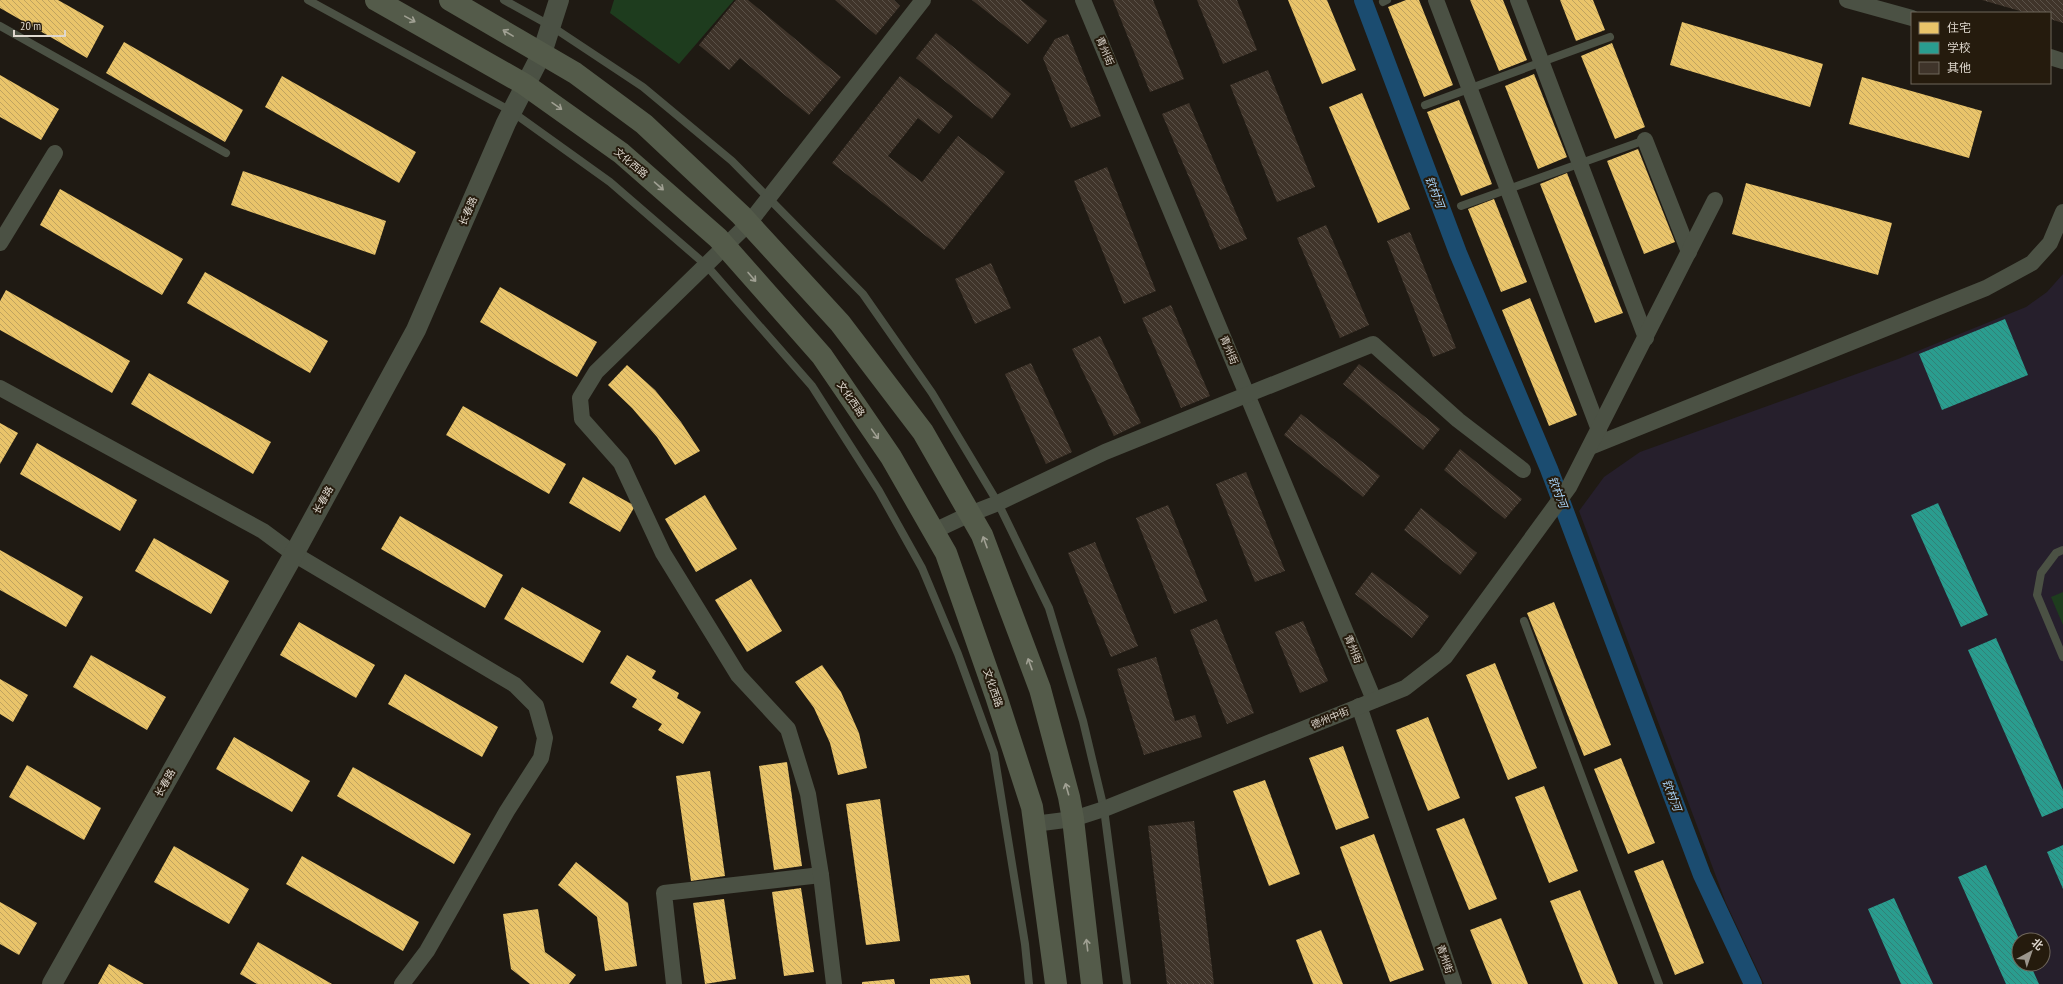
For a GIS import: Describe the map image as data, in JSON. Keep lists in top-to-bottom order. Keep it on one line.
{"streets":{"main road":["文化西路"],"street":["青州街","长春路","德州中街"]},"crossings":[["青州街","德州中街"],["文化西路","长春路"],["文化西路","德州中街"]],"water":["钦村河"],"legend":["住宅","学校","其他"],"scale_bar":"20 m","north":"top right"}
